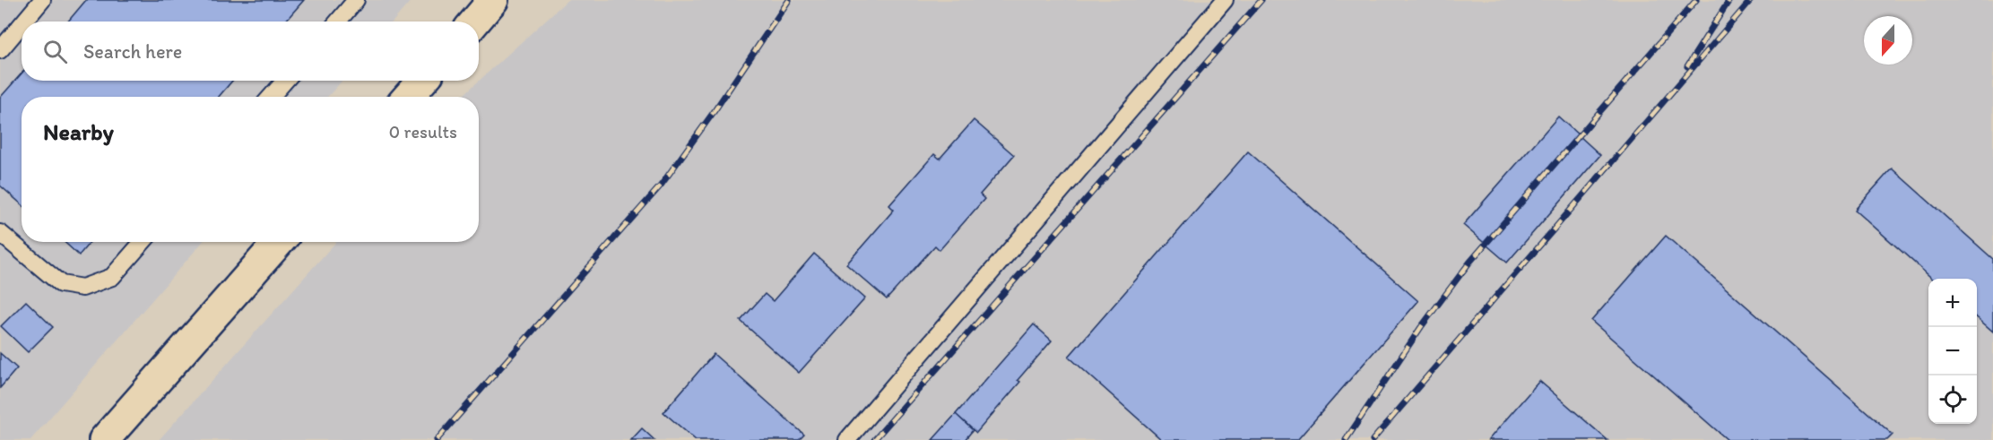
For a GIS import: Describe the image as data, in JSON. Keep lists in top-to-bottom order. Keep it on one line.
{"north":"bottom","page":{"search":"Search here","heading":["Nearby","0 results"],"map_buttons":["+","−"]}}
